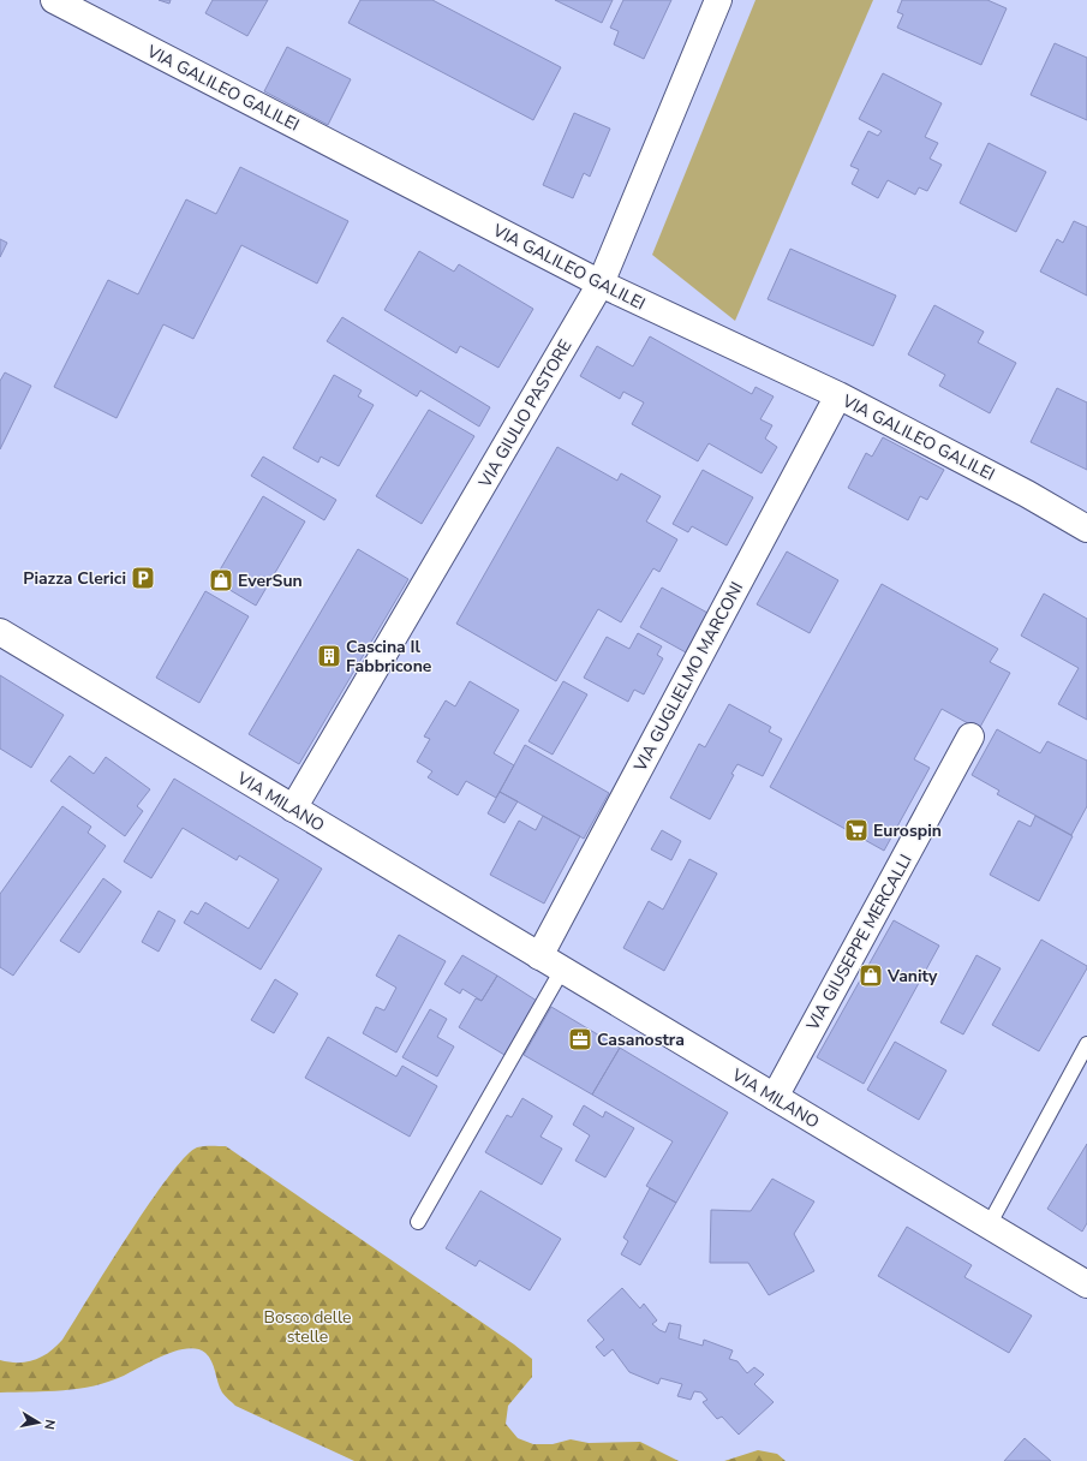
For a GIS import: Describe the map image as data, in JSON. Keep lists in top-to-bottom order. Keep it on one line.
{"streets":{"street":["VIA GALILEO GALILEI","VIA GIULIO PASTORE","VIA GUGLIELMO MARCONI","VIA MILANO","VIA GIUSEPPE MERCALLI"]},"crossings":[["VIA GALILEO GALILEI","VIA GIULIO PASTORE"],["VIA GALILEO GALILEI","VIA GUGLIELMO MARCONI"],["VIA GIULIO PASTORE","VIA MILANO"],["VIA GUGLIELMO MARCONI","VIA MILANO"],["VIA MILANO","VIA GIUSEPPE MERCALLI"]],"parks":["Bosco delle stelle"],"places":{"parking":["Piazza Clerici"],"shop":["EverSun","Vanity"],"building":["Cascina Il Fabbricone"],"supermarket":["Eurospin"],"office":["Casanostra"]},"north":"right"}
